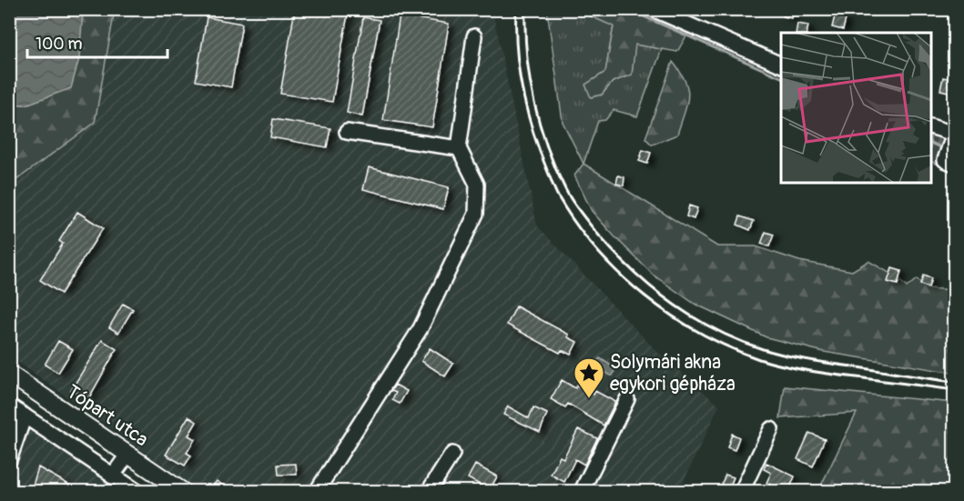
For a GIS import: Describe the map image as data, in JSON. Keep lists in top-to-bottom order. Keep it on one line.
{"streets":{"main road":["Tópart utca"]},"places":{"place":["Solymári akna egykori gépháza"]},"scale_bar":"100 m"}
